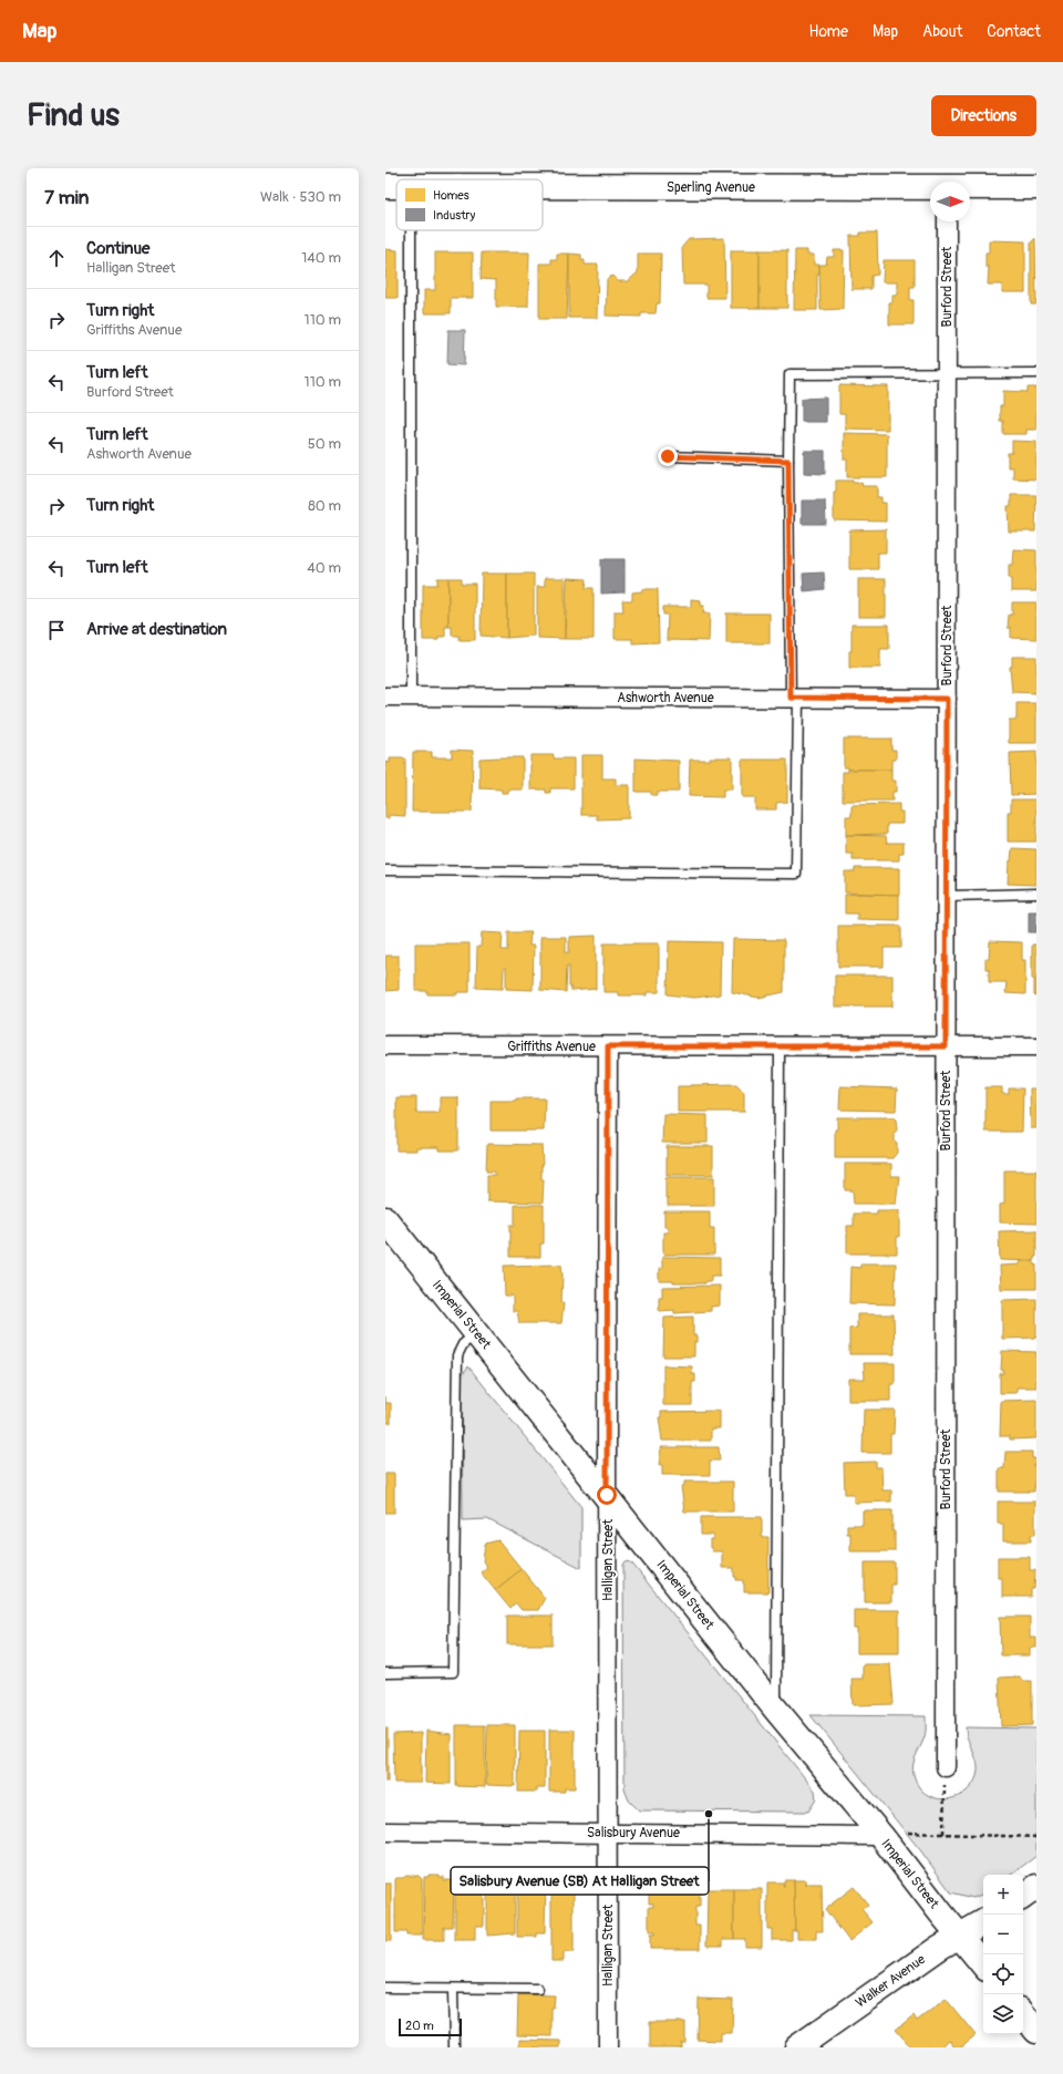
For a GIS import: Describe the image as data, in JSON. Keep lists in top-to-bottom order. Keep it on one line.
{"streets":{"street":["Sperling Avenue","Burford Street","Ashworth Avenue","Griffiths Avenue","Imperial Street","Halligan Street","Salisbury Avenue","Walker Avenue"]},"crossings":[["Burford Street","Ashworth Avenue"],["Burford Street","Griffiths Avenue"],["Griffiths Avenue","Halligan Street"],["Imperial Street","Halligan Street"],["Imperial Street","Salisbury Avenue"],["Imperial Street","Walker Avenue"],["Halligan Street","Salisbury Avenue"]],"places":["Salisbury Avenue (SB) At Halligan Street"],"legend":["Homes","Industry"],"scale_bar":"20 m","north":"right","page":{"header":"Map","nav":["Home","Map","About","Contact"],"buttons":"Directions","title":"Find us","heading":["7 min","Walk · 530 m"],"list":[["Continue","Halligan Street","140 m"],["Turn right","Griffiths Avenue","110 m"],["Turn left","Burford Street","110 m"],["Turn left","Ashworth Avenue","50 m"],["Turn right","80 m"],["Turn left","40 m"],"Arrive at destination"],"map_buttons":["+","−"],"scale":"20 m"}}
